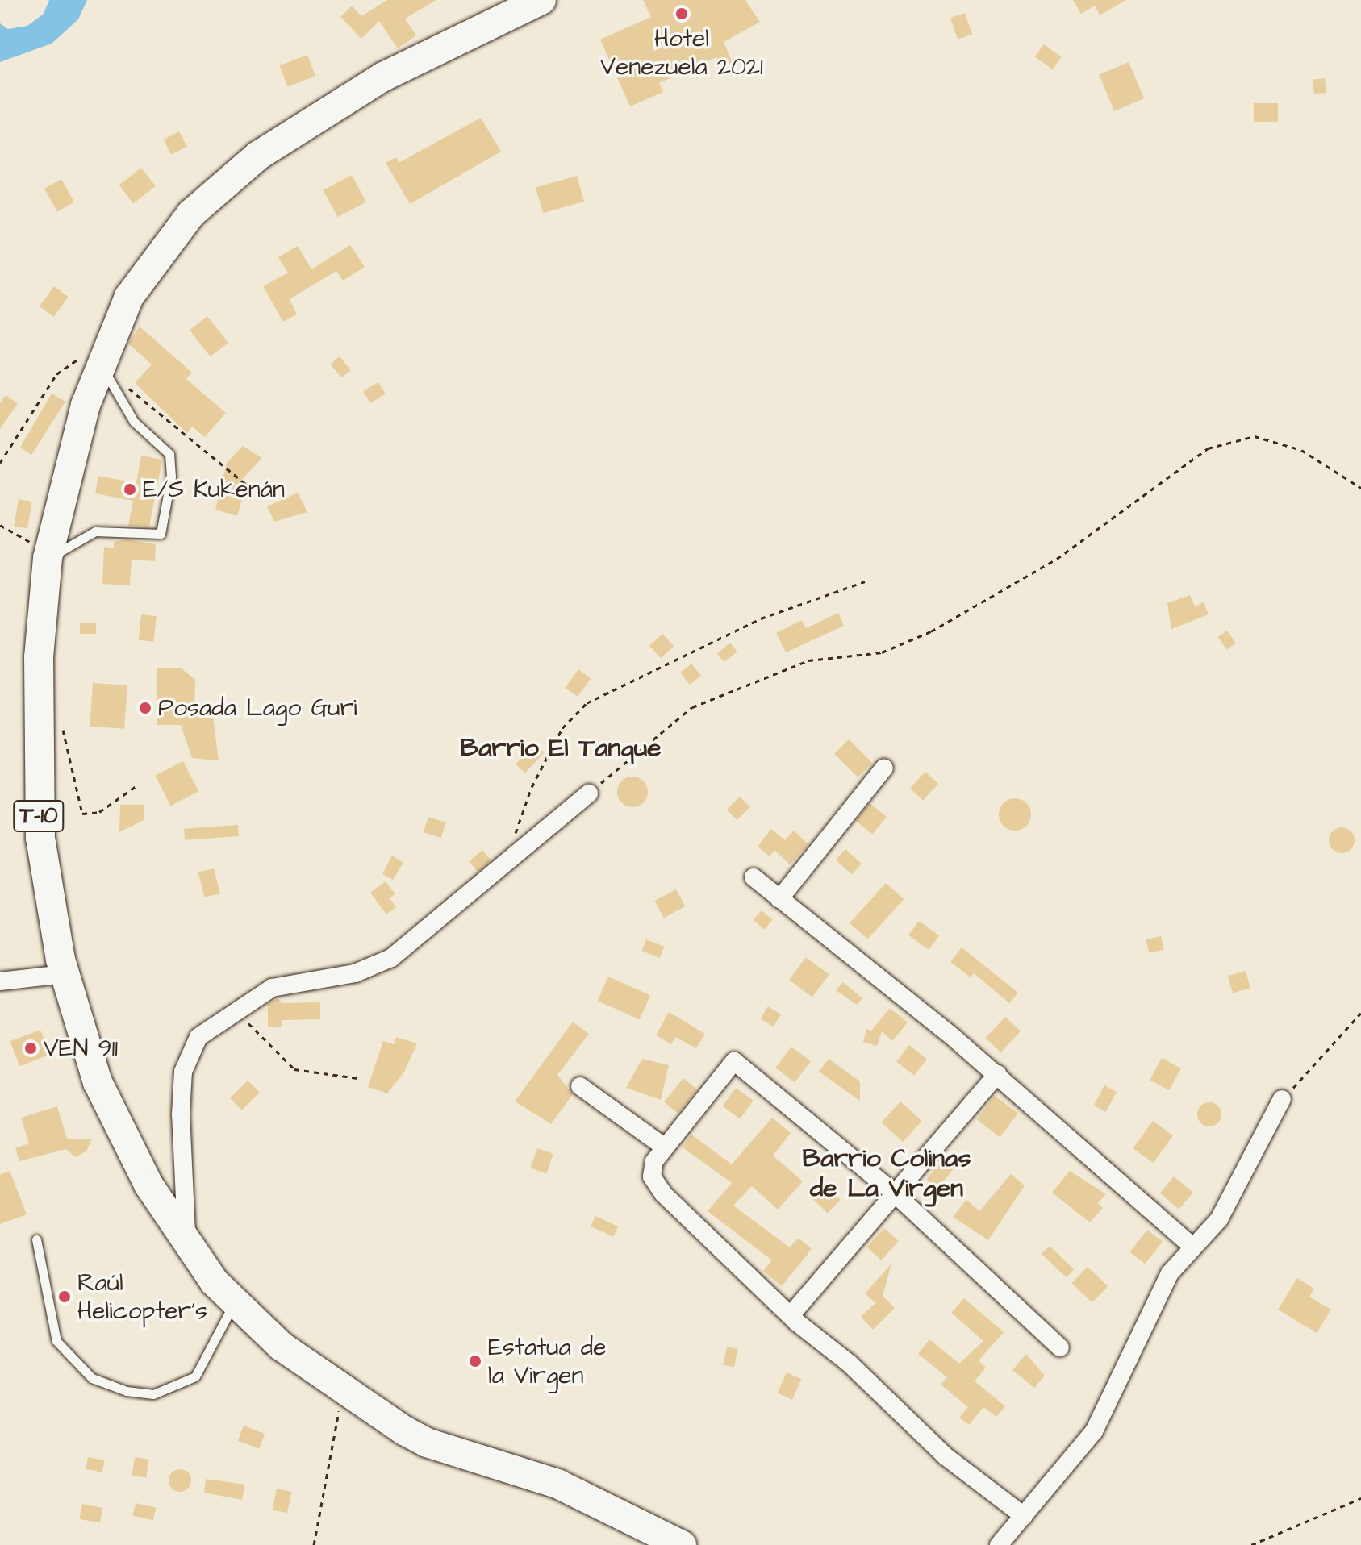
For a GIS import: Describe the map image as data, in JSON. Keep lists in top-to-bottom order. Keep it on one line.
{"streets":{"highway":["T-10"]},"districts":["Barrio El Tanque","Barrio Colinas de La Virgen"],"places":["Hotel Venezuela 2021","E/S Kukenán","Posada Lago Guri","VEN 911","Raúl Helicopter's","Estatua de la Virgen"]}
